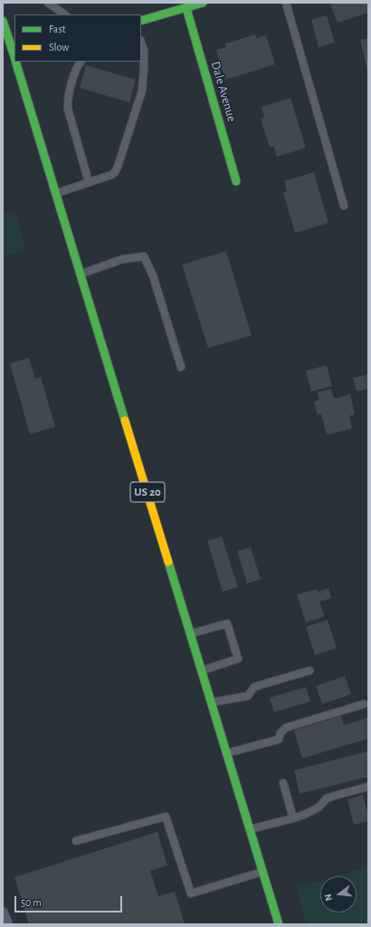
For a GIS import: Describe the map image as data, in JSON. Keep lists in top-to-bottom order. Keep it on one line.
{"streets":{"main road":["Dale Avenue","US 20"]},"legend":["Fast","Slow"],"scale_bar":"50 m","north":"left"}
